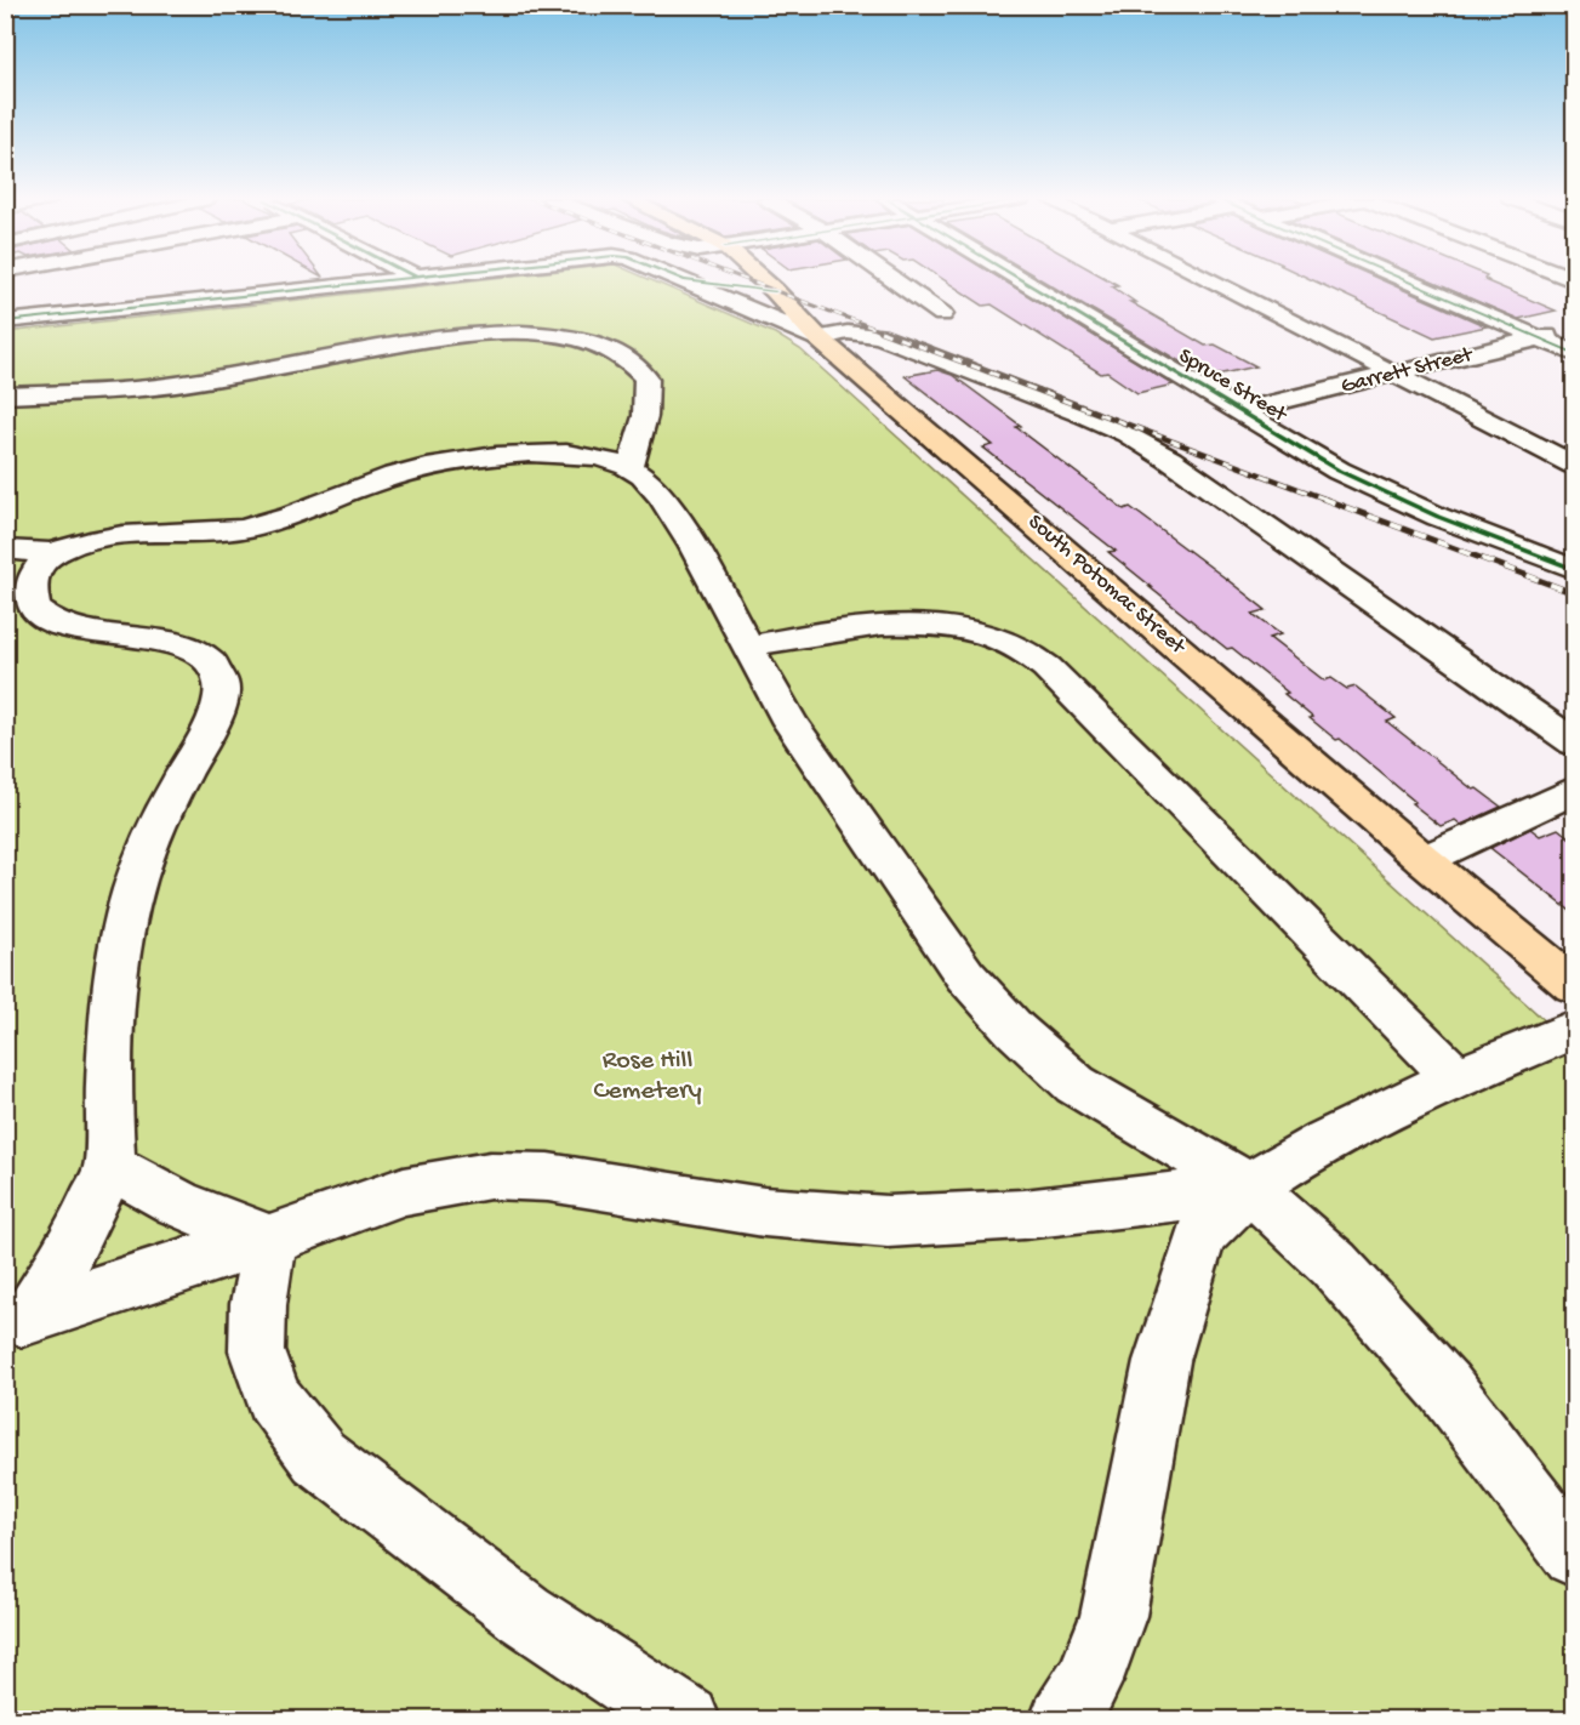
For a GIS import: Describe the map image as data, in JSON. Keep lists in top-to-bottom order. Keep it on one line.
{"streets":{"main road":["South Potomac Street"],"street":["Garrett Street","Spruce Street"]},"crossings":[["Garrett Street","Spruce Street"]],"parks":["Rose Hill Cemetery"]}
